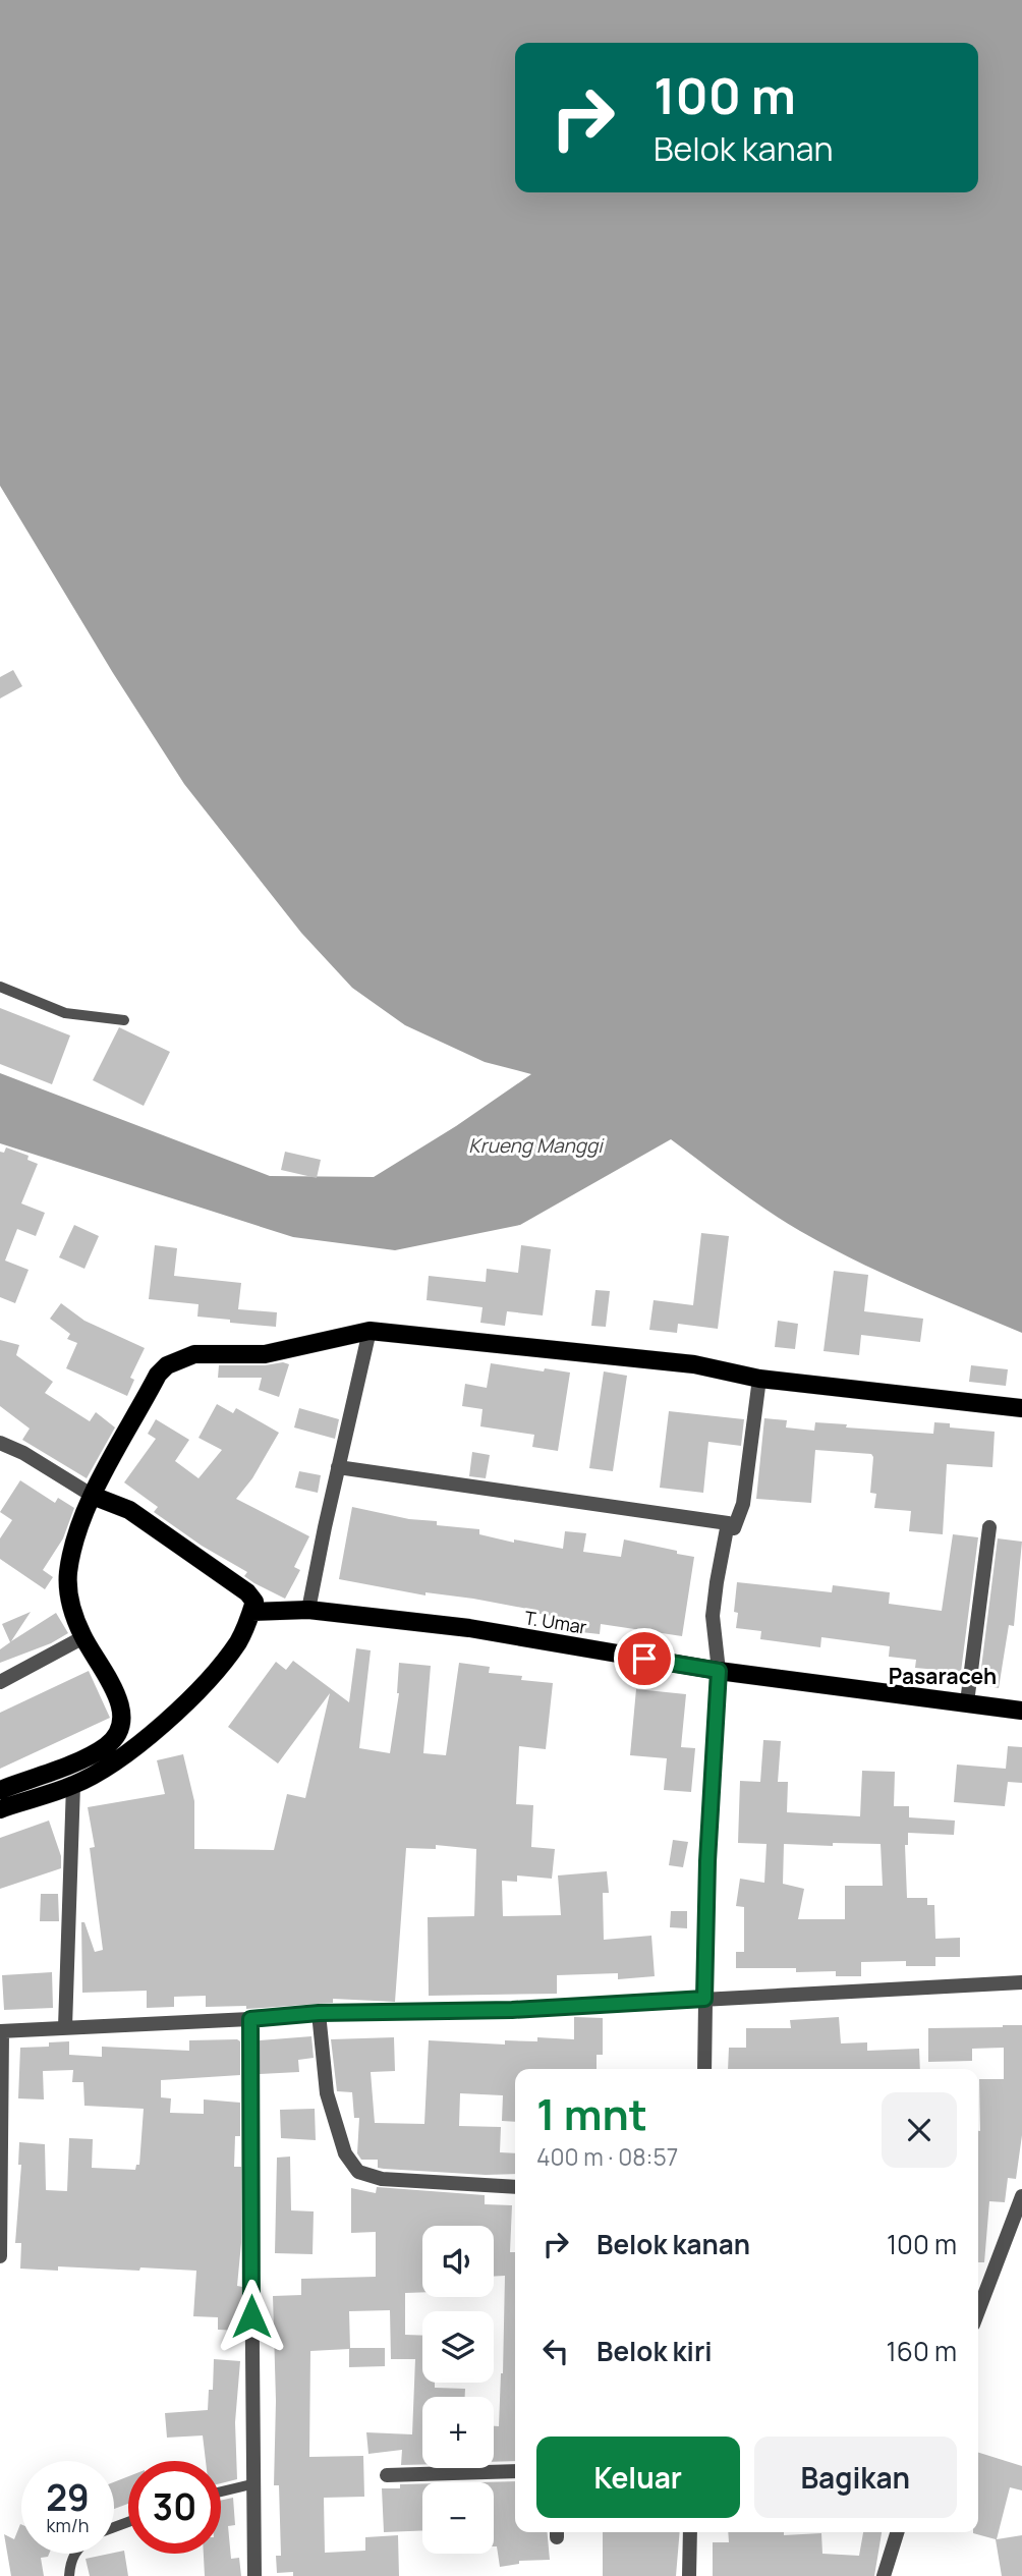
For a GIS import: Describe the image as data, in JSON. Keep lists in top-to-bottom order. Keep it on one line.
{"streets":{"main road":["T. Umar"]},"districts":["Pasaraceh"],"water":["Krueng Manggi"],"page":{"turn":["100 m","Belok kanan"],"heading":["1 mnt","400 m · 08:57"],"list":[{"name":"Belok kanan","value":"100 m"},{"name":"Belok kiri","value":"160 m"}],"map_buttons":["+","−"],"buttons":["Keluar","Bagikan"],"speed":"29 km/h","limit":"30"}}
